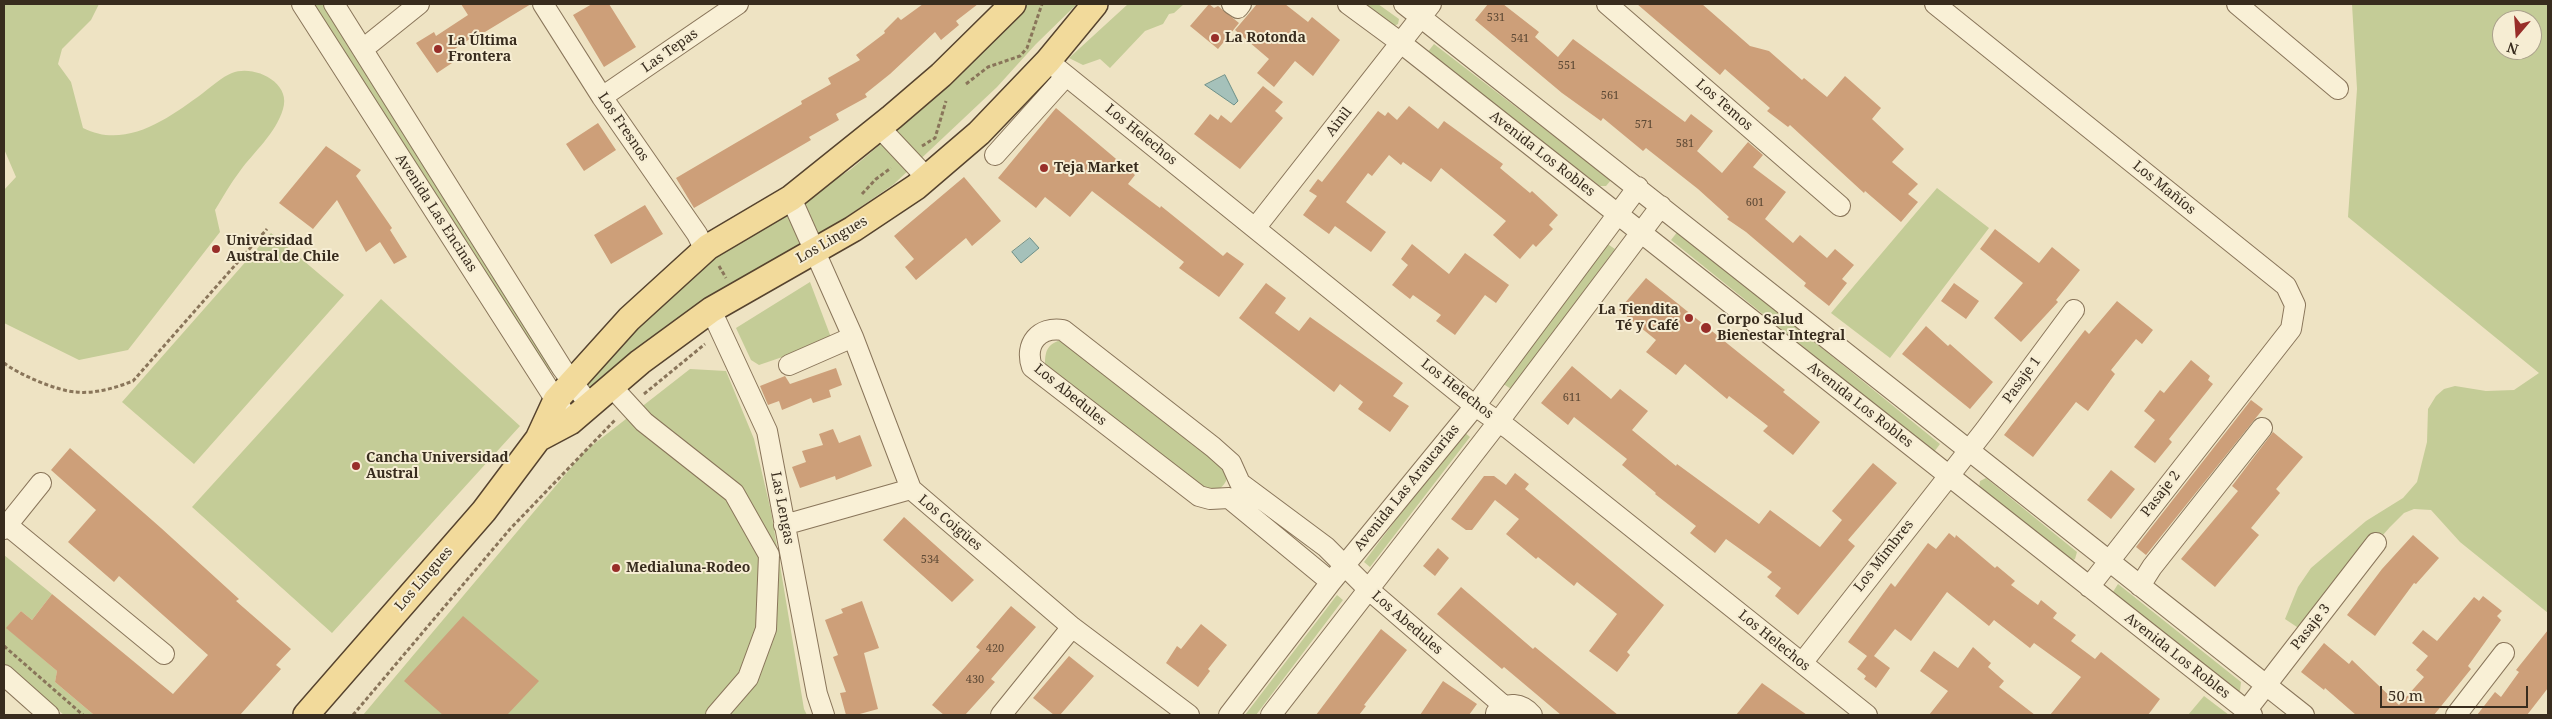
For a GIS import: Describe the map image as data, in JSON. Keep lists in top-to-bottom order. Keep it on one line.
{"streets":{"main road":["Los Lingues"],"street":["Las Tepas","Los Temos","Ainil","Los Fresnos","Los Helechos","Avenida Los Robles","Los Mañíos","Avenida Las Encinas","Pasaje 1","Los Abedules","Avenida Las Araucarias","Pasaje 2","Las Lengas","Los Coigües","Los Mimbres","Pasaje 3"]},"crossings":[["Las Tepas","Los Fresnos"],["Ainil","Los Helechos"],["Ainil","Avenida Los Robles"],["Los Fresnos","Los Lingues"],["Los Helechos","Los Lingues"],["Los Helechos","Avenida Las Araucarias"],["Los Helechos","Los Mimbres"],["Avenida Los Robles","Avenida Las Araucarias"],["Avenida Los Robles","Pasaje 2"],["Avenida Los Robles","Los Mimbres"],["Avenida Los Robles","Pasaje 3"],["Los Mañíos","Pasaje 2"],["Avenida Las Encinas","Los Lingues"],["Los Lingues","Las Lengas"],["Los Lingues","Los Coigües"],["Pasaje 1","Los Mimbres"],["Los Abedules","Avenida Las Araucarias"]],"places":["La Rotonda","La Última Frontera","Teja Market","Universidad Austral de Chile","La Tiendita Té y Café","Corpo Salud Bienestar Integral","Cancha Universidad Austral","Medialuna-Rodeo"],"house_numbers":["531","541","551","561","571","581","601","611","534","420","430"],"scale_bar":"50 m","north":"bottom"}
